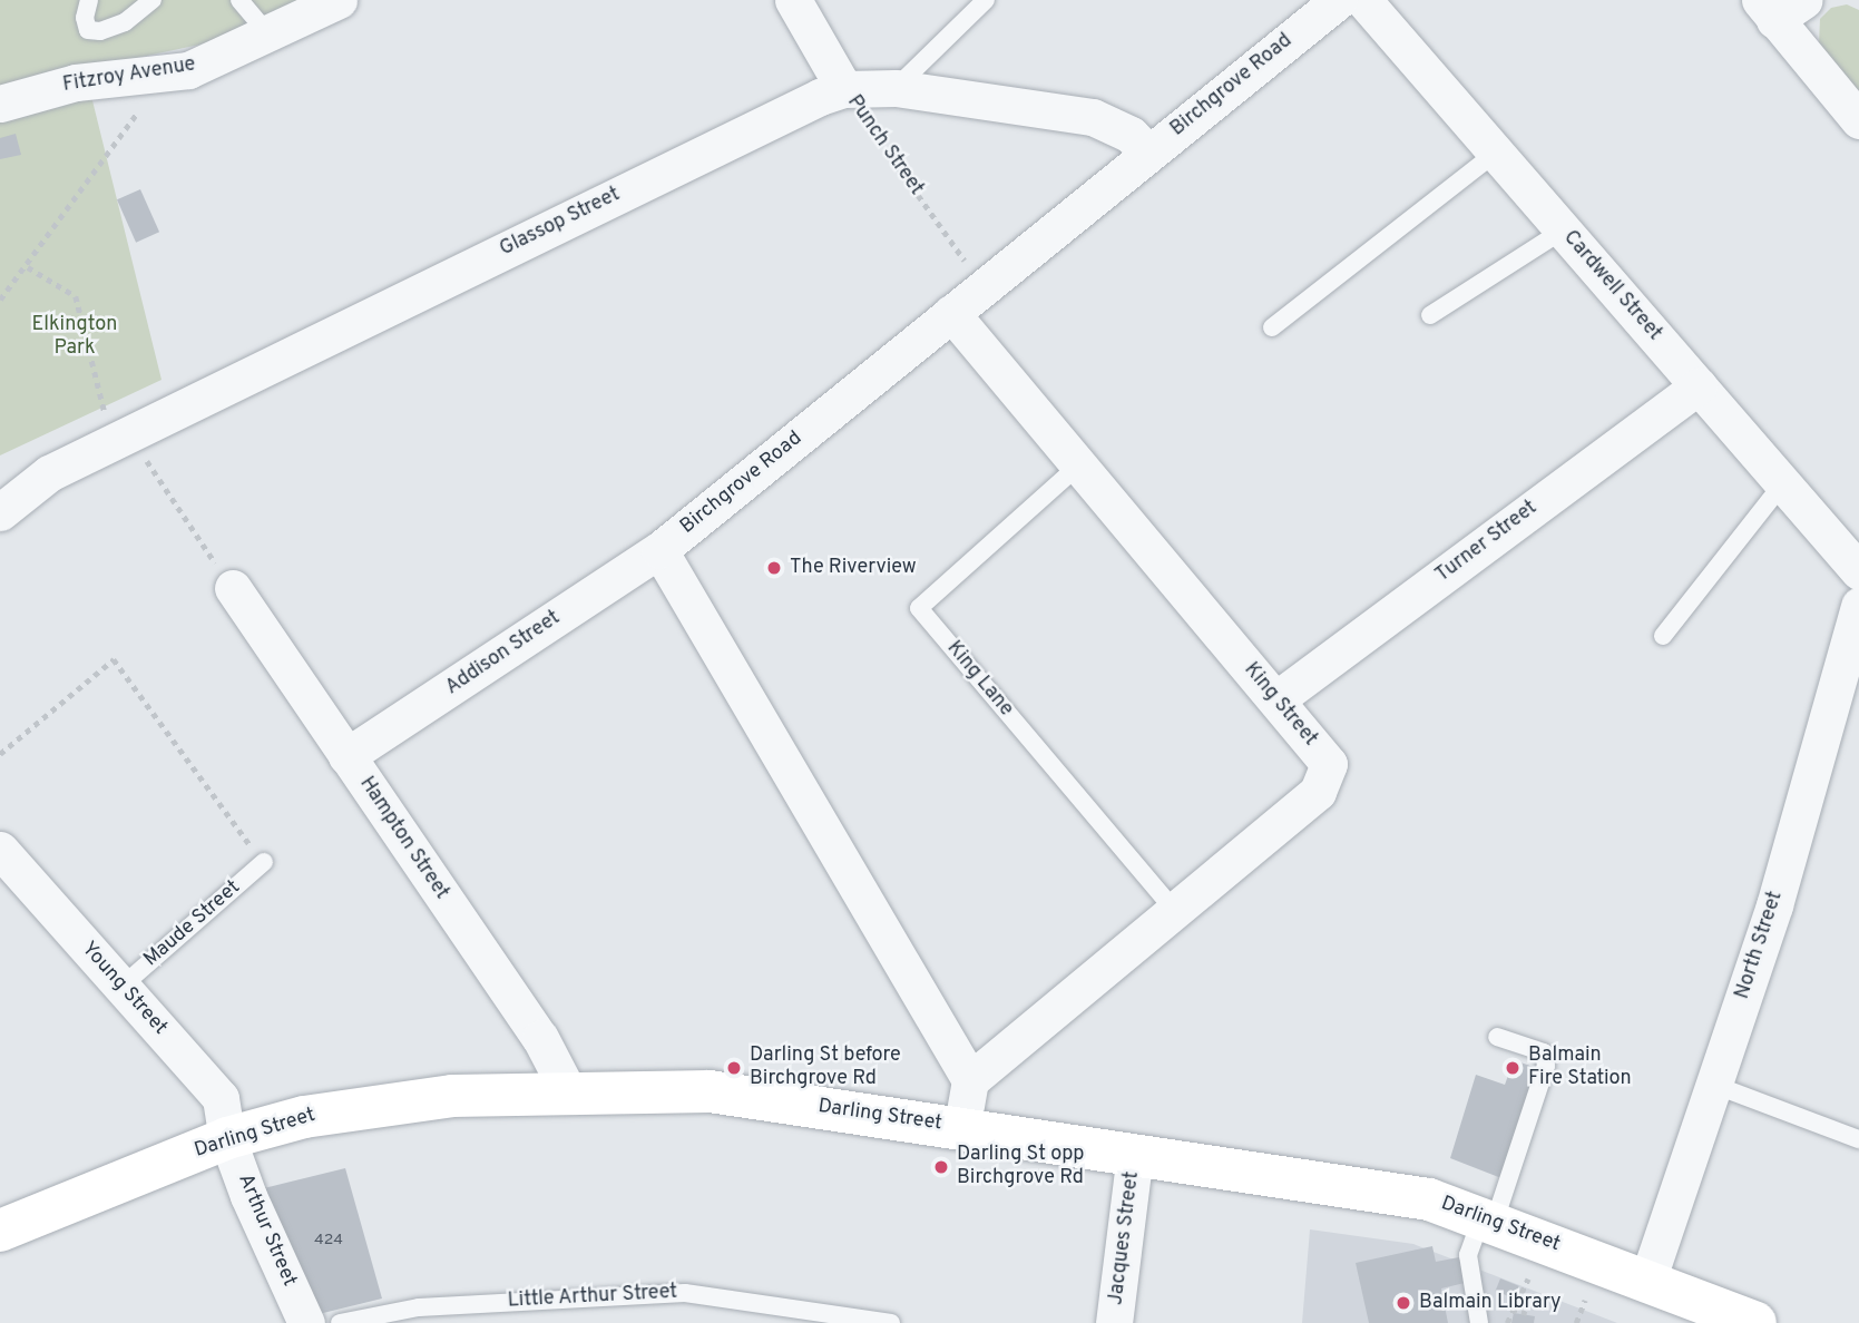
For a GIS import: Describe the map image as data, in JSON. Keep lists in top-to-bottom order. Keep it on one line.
{"streets":{"street":["Fitzroy Avenue","Birchgrove Road","Punch Street","Glassop Street","Cardwell Street","Turner Street","Addison Street","King Street","Hampton Street","North Street","Young Street","Darling Street","Arthur Street","Jacques Street"],"lane":["King Lane","Maude Street","Little Arthur Street"]},"crossings":[["Birchgrove Road","Punch Street"],["Birchgrove Road","Glassop Street"],["Birchgrove Road","Addison Street"],["Birchgrove Road","King Street"],["Punch Street","Glassop Street"],["Cardwell Street","Turner Street"],["Turner Street","King Street"],["Addison Street","Hampton Street"],["King Lane","King Street"],["Hampton Street","Darling Street"],["Maude Street","Young Street"],["North Street","Darling Street"],["Young Street","Darling Street"],["Young Street","Arthur Street"],["Darling Street","Arthur Street"],["Darling Street","Jacques Street"]],"parks":["Elkington Park"],"places":["The Riverview","Darling St before Birchgrove Rd","Balmain Fire Station","Darling St opp Birchgrove Rd","Balmain Library"],"house_numbers":["424"]}
